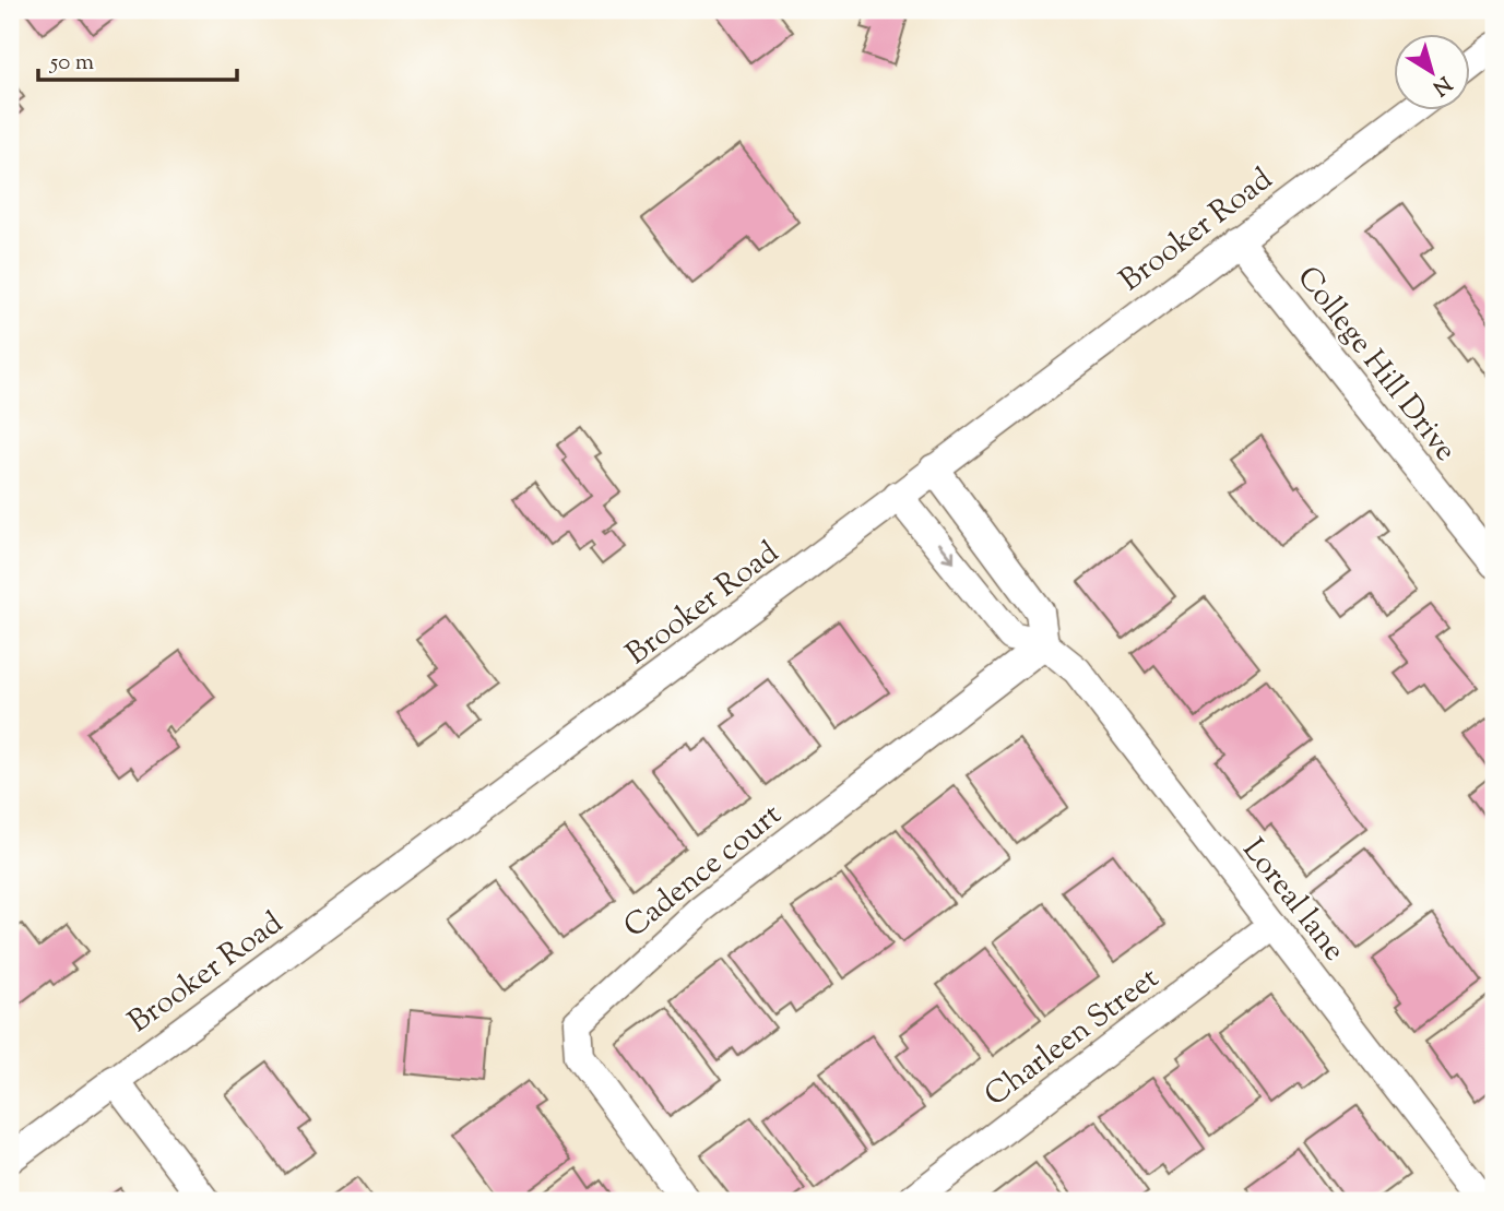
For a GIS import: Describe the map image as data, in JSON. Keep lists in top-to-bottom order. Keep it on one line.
{"streets":{"street":["Brooker Road","College Hill Drive","Cadence court","Loreal lane","Charleen Street"]},"crossings":[["Brooker Road","College Hill Drive"],["Brooker Road","Loreal lane"],["Cadence court","Loreal lane"],["Loreal lane","Charleen Street"]],"scale_bar":"50 m","north":"bottom right"}
